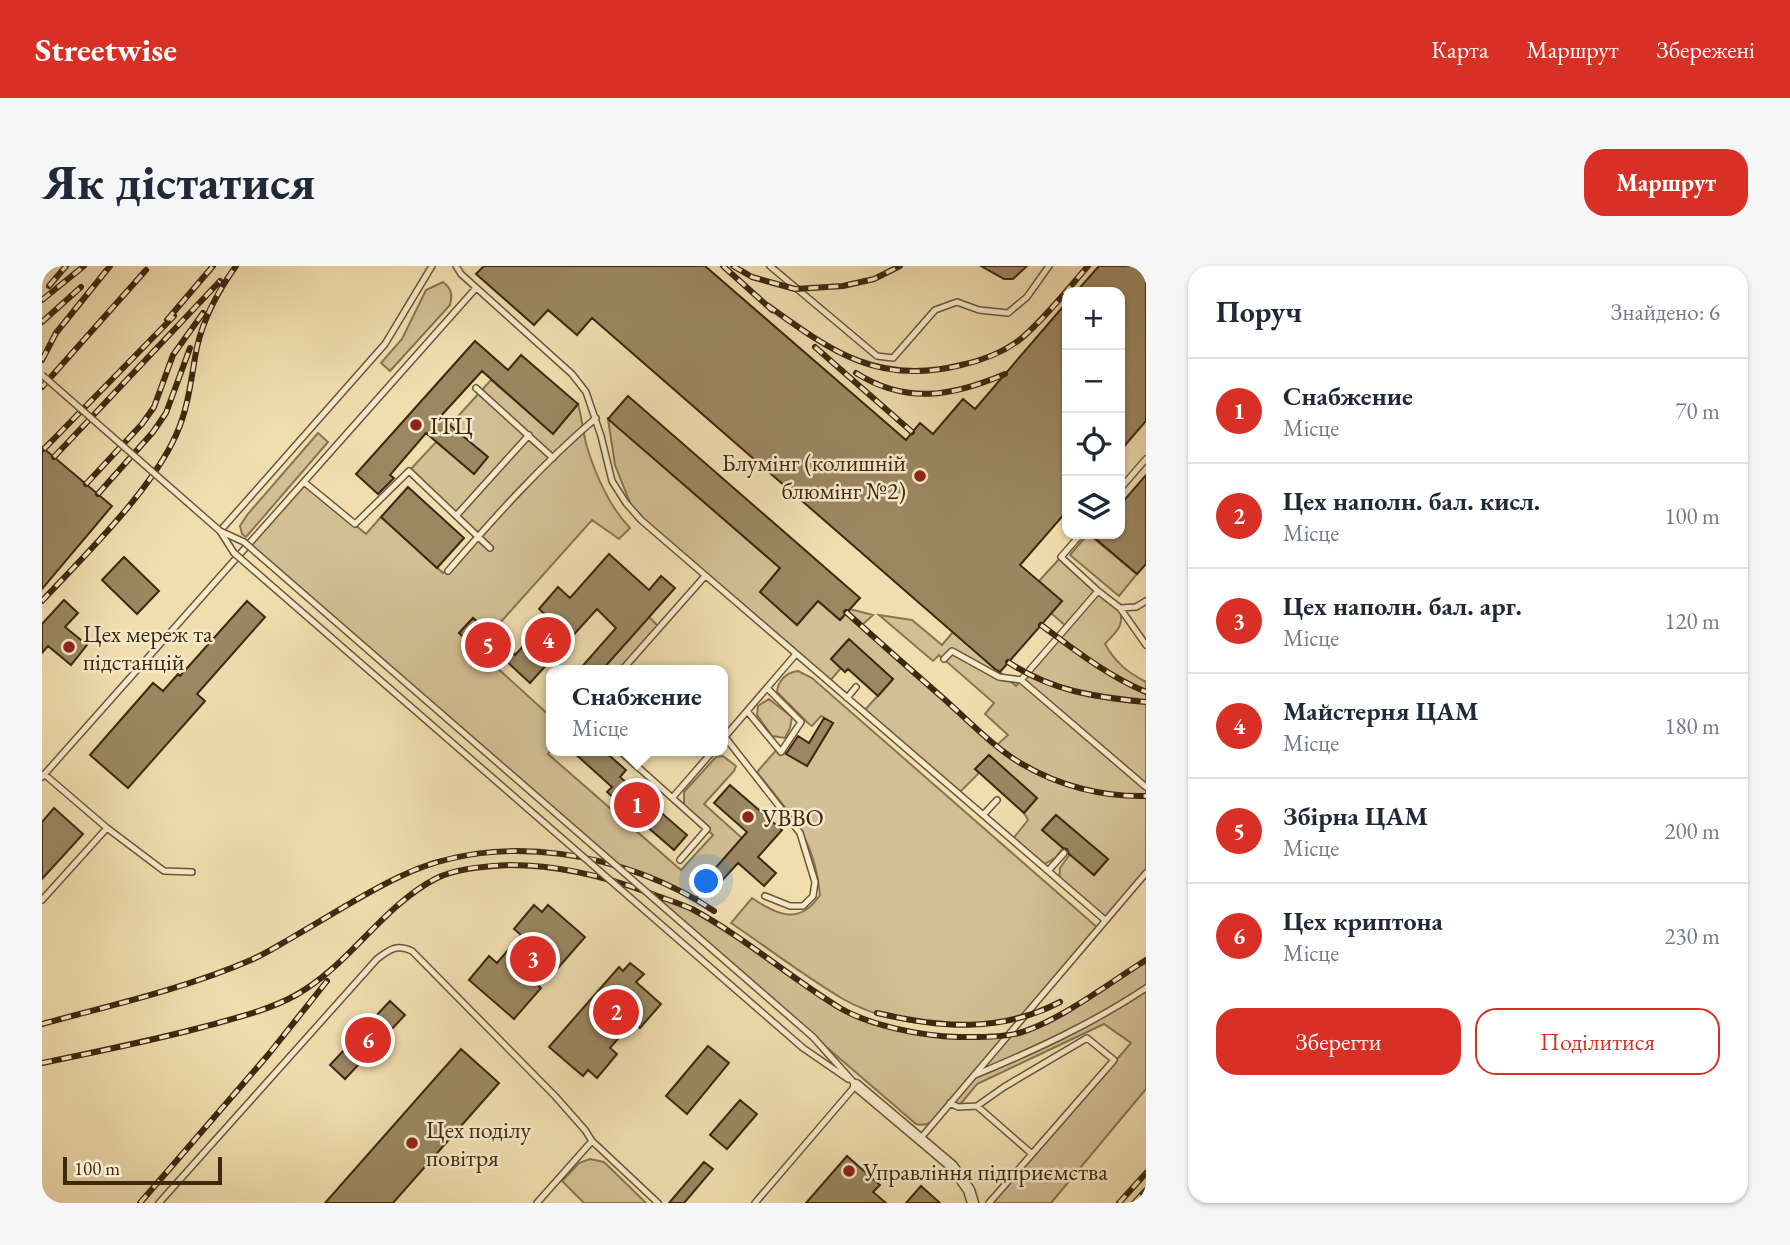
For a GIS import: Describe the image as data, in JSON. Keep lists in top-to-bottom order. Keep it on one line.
{"places":["ІТЦ","Блумінг (колишній блюмінг №2)","Цех мереж та підстанцій","УВВО","Цех поділу повітря","Управління підприємства"],"scale_bar":"100 m","page":{"header":"Streetwise","nav":["Карта","Маршрут","Збережені"],"buttons":["Маршрут",["Зберегти","Поділитися"]],"title":"Як дістатися","heading":["Поруч","Знайдено: 6"],"map_buttons":["+","−"],"list":[{"mark":"1","name":"Снабжение","note":"Місце","value":"70 m"},{"mark":"2","name":"Цех наполн. бал. кисл.","note":"Місце","value":"100 m"},{"mark":"3","name":"Цех наполн. бал. арг.","note":"Місце","value":"120 m"},{"mark":"4","name":"Майстерня ЦАМ","note":"Місце","value":"180 m"},{"mark":"5","name":"Збірна ЦАМ","note":"Місце","value":"200 m"},{"mark":"6","name":"Цех криптона","note":"Місце","value":"230 m"}],"pins":["4","5","1","3","2","6"],"popup":["Снабжение","Місце"],"scale":"100 m"}}
